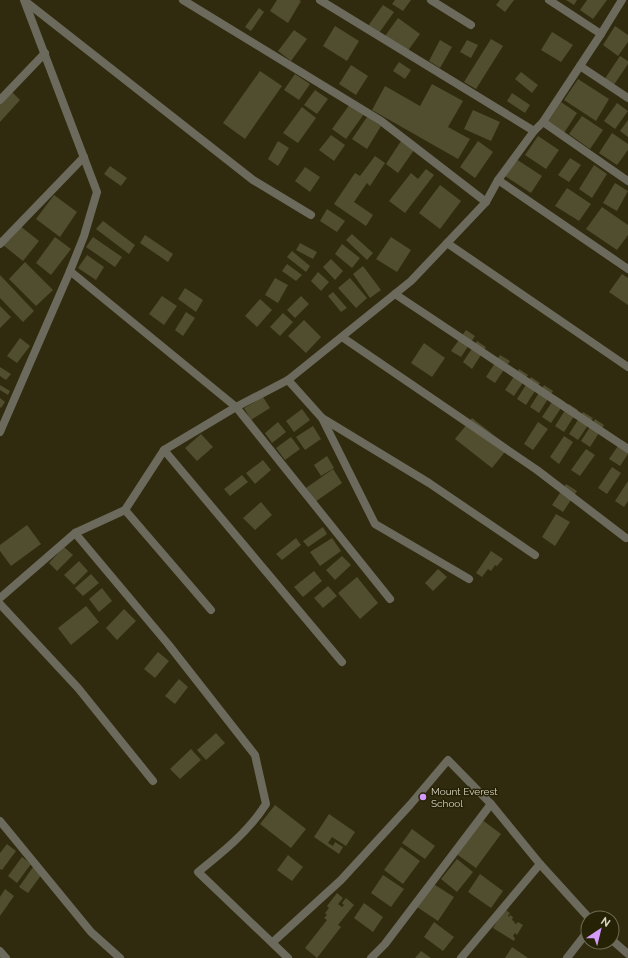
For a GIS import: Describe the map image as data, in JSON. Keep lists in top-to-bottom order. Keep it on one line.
{"places":["Mount Everest School"],"north":"top right"}
